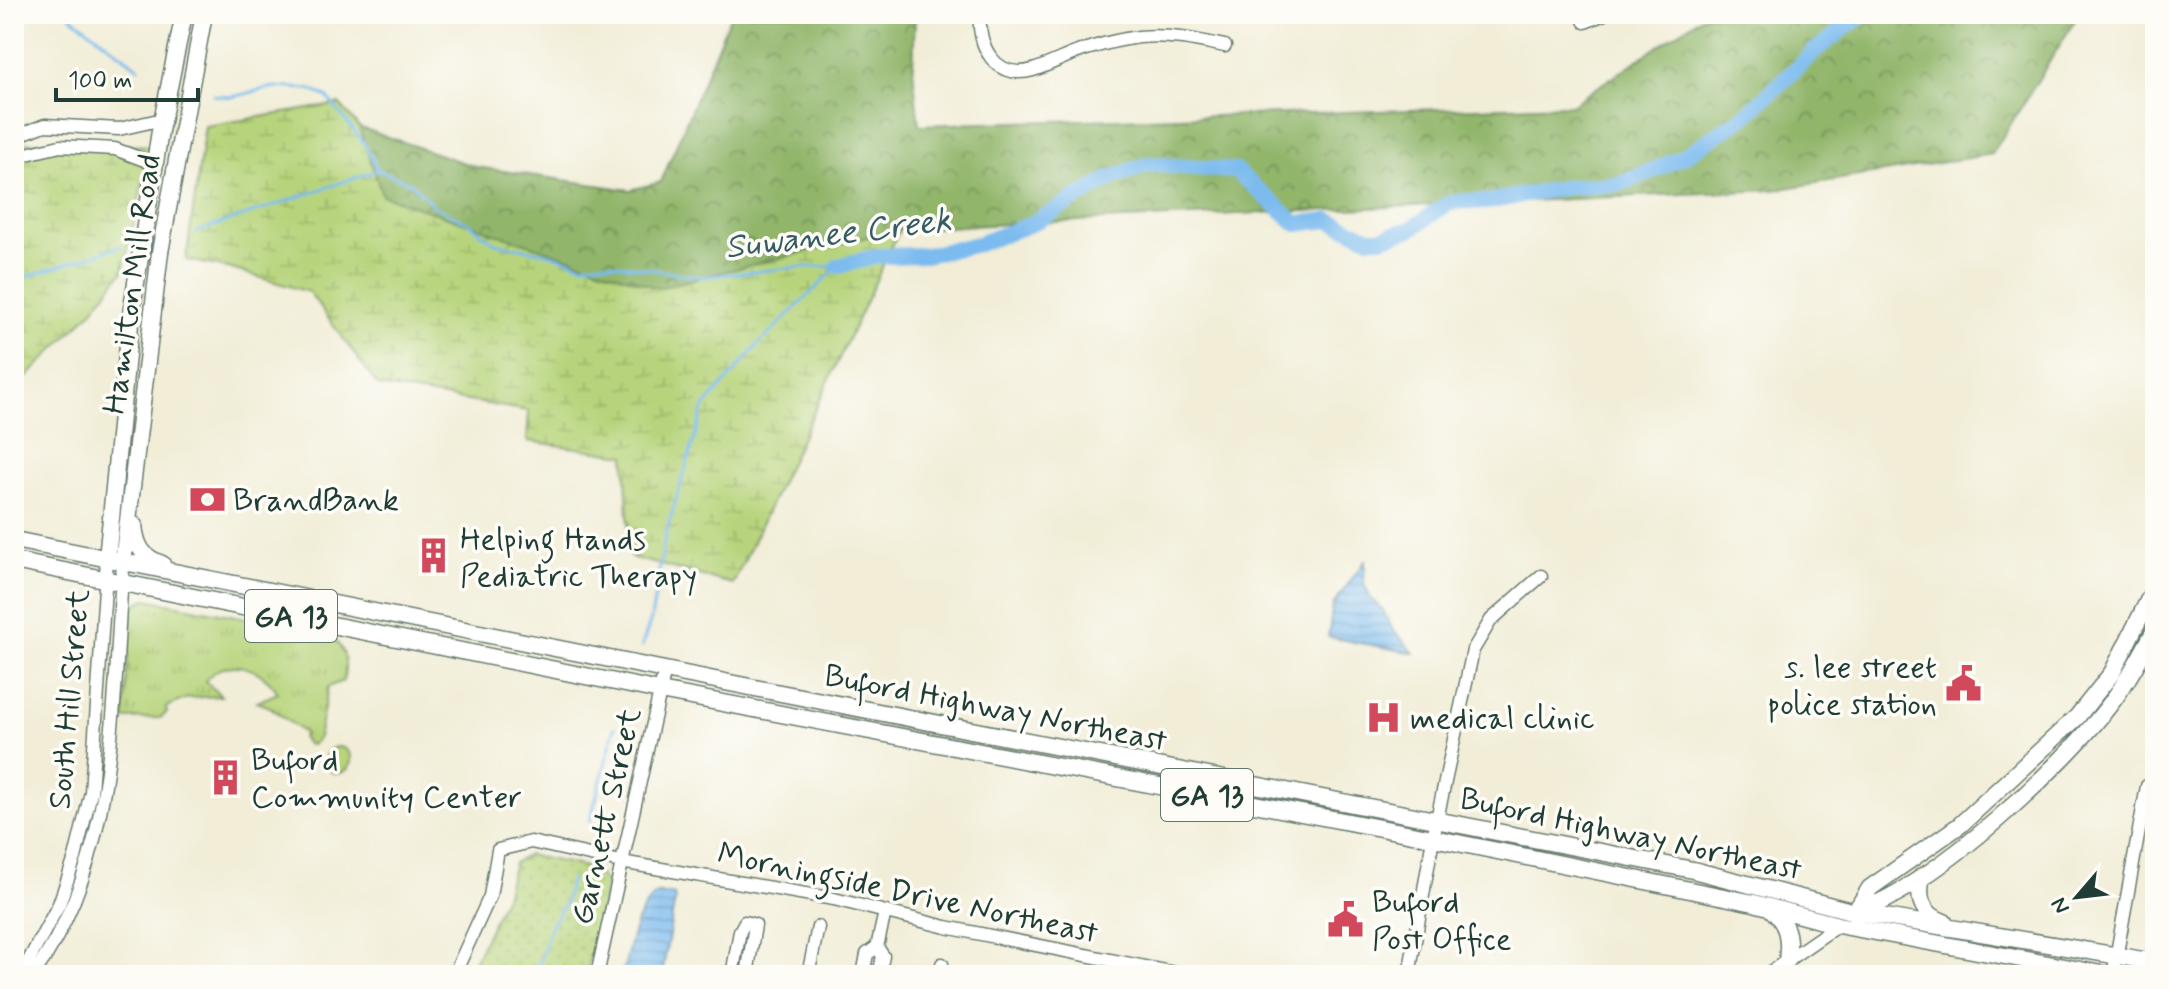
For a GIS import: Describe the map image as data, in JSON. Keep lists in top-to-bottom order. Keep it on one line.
{"streets":{"main road":["Hamilton Mill Road","GA 13","Buford Highway Northeast"],"street":["South Hill Street","Garnett Street","Morningside Drive Northeast"]},"crossings":[["Hamilton Mill Road","South Hill Street"],["Hamilton Mill Road","Buford Highway Northeast"],["GA 13","Buford Highway Northeast"],["South Hill Street","Buford Highway Northeast"],["Buford Highway Northeast","Garnett Street"],["Garnett Street","Morningside Drive Northeast"]],"water":["Suwanee Creek"],"places":{"bank":["BrandBank"],"building":["Helping Hands Pediatric Therapy","Buford Community Center"],"public building":["s. lee street police station","Buford Post Office"],"hospital":["medical clinic"]},"scale_bar":"100 m","north":"bottom left"}
